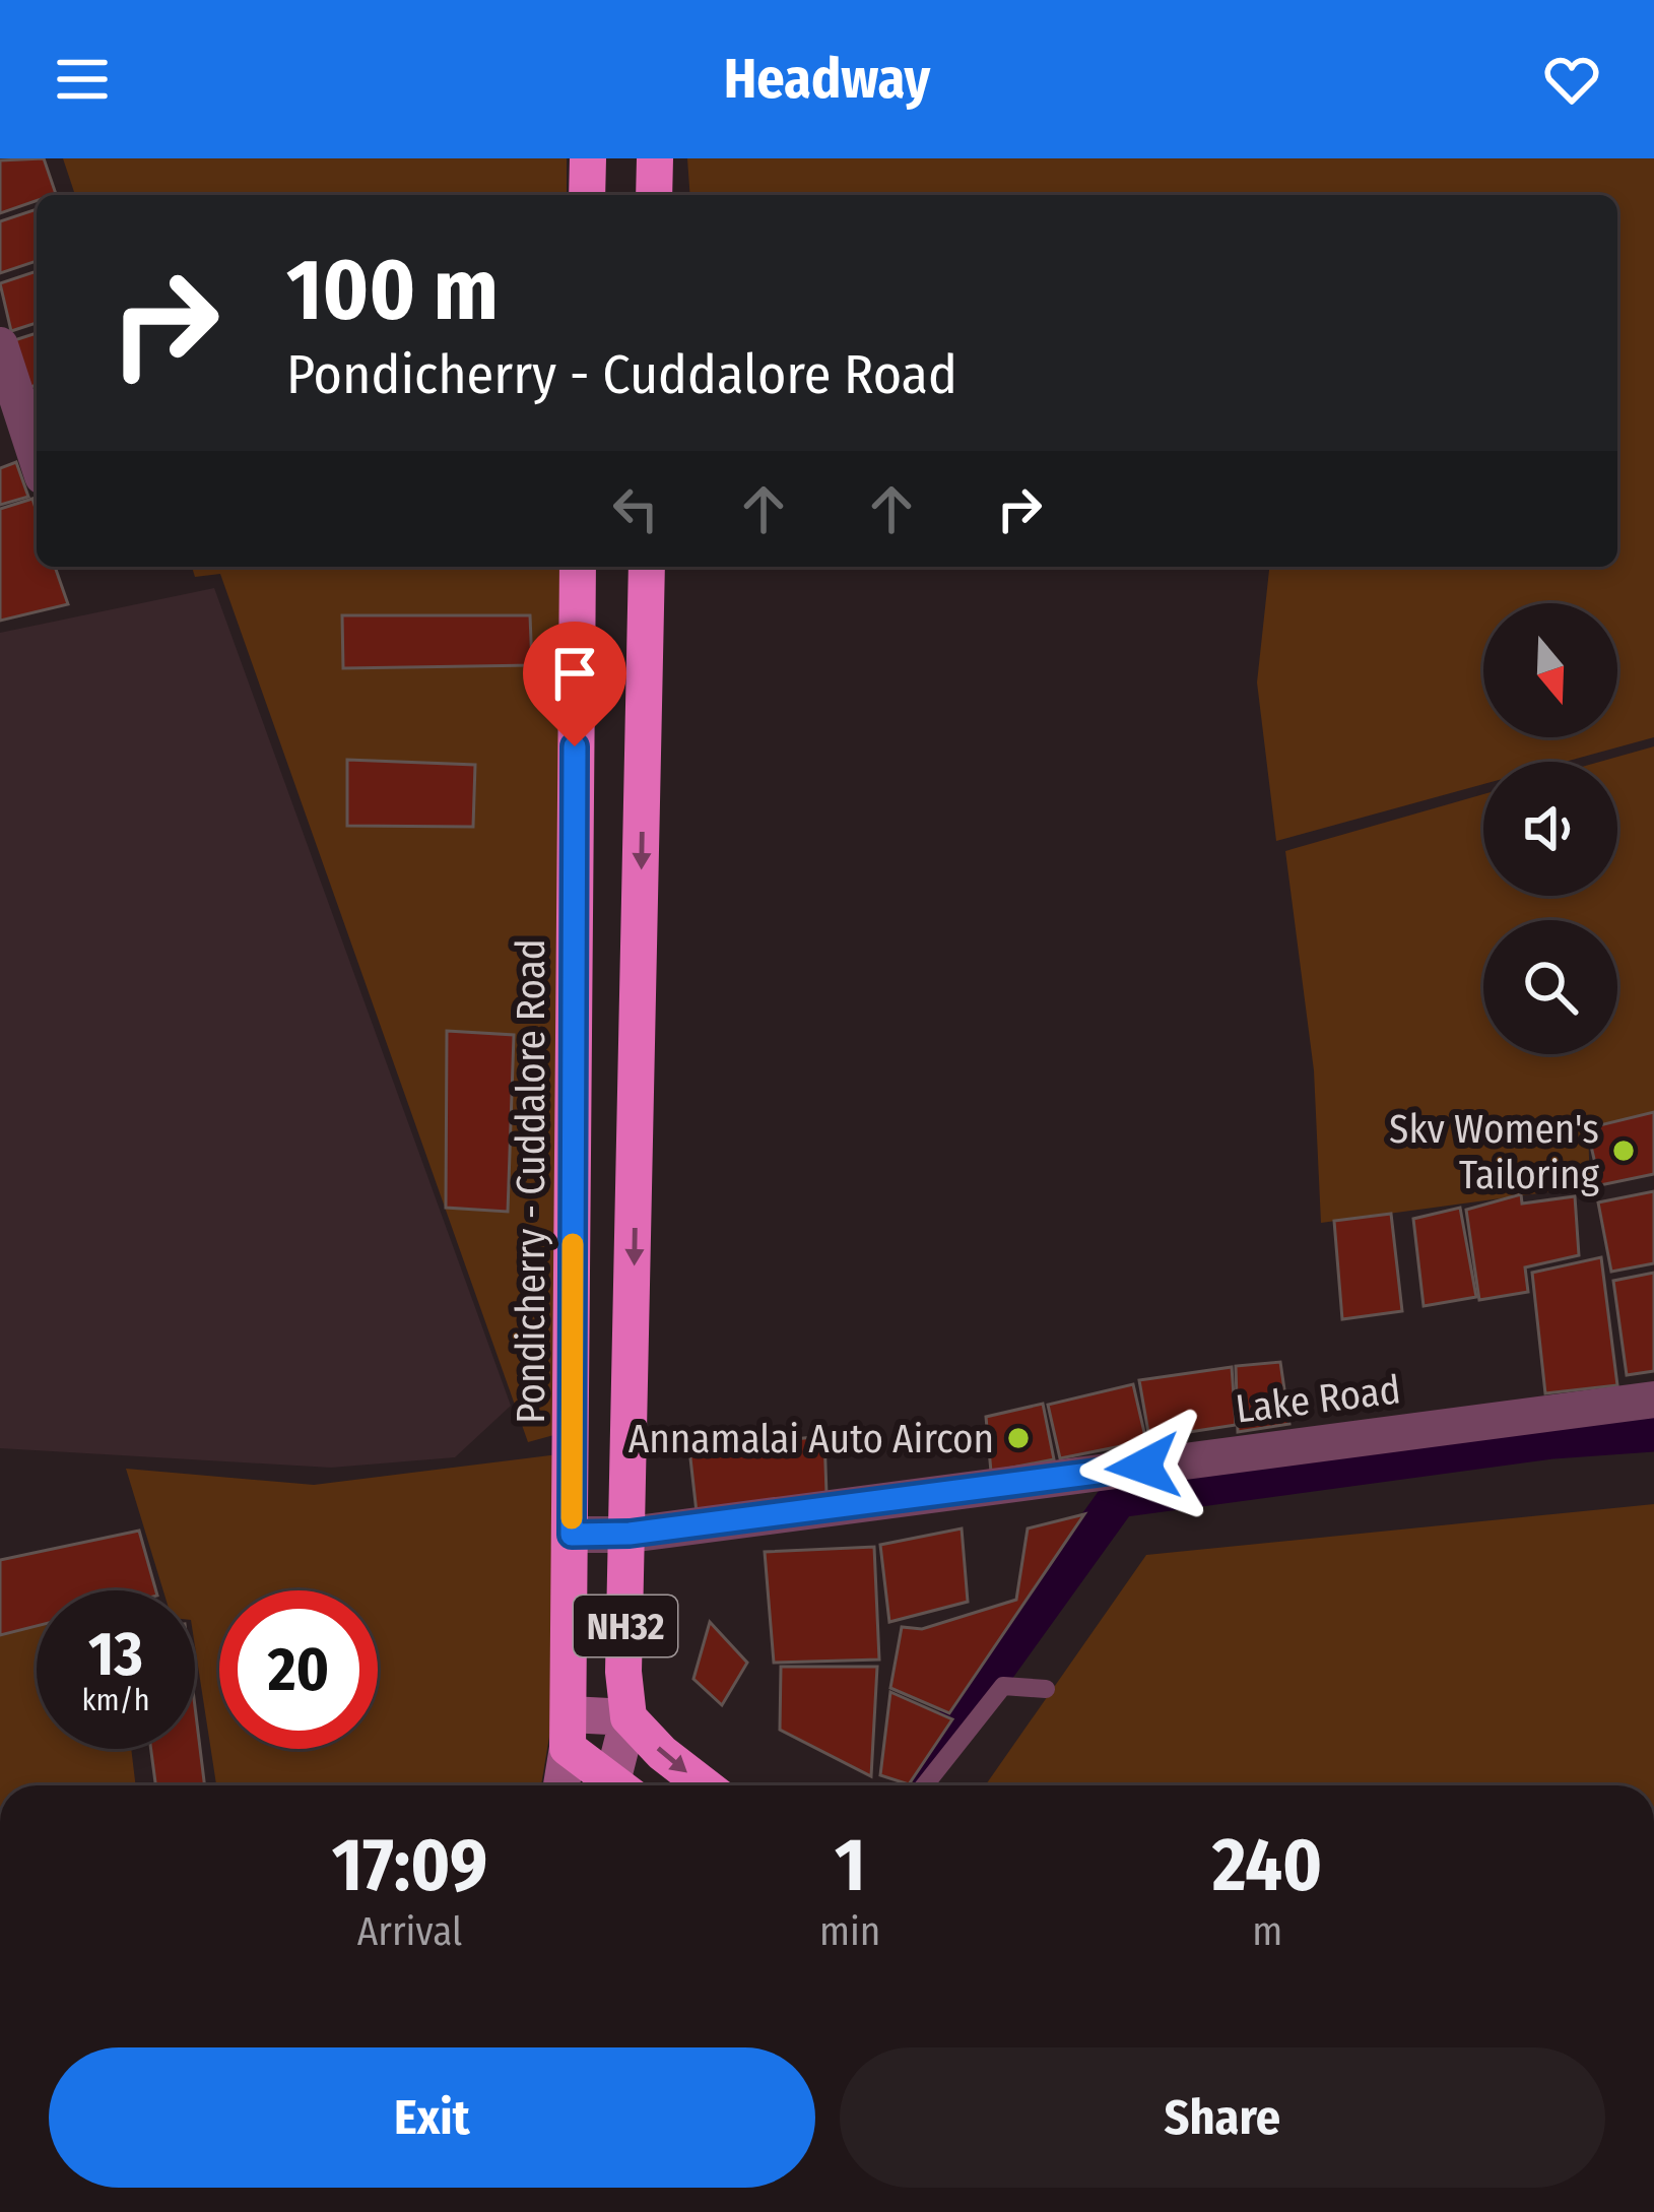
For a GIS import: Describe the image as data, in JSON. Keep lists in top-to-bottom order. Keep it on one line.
{"streets":{"highway":["Pondicherry - Cuddalore Road","NH32"],"street":["Lake Road"]},"crossings":[["Pondicherry - Cuddalore Road","Lake Road"],["Lake Road","NH32"]],"places":["Skv Women's Tailoring","Annamalai Auto Aircon"],"north":"bottom","page":{"header":"Headway","turn":["100 m","Pondicherry - Cuddalore Road"],"speed":"13 km/h","limit":"20","eta":["17:09","Arrival","1","min","240","m"],"buttons":["Exit","Share"]}}
